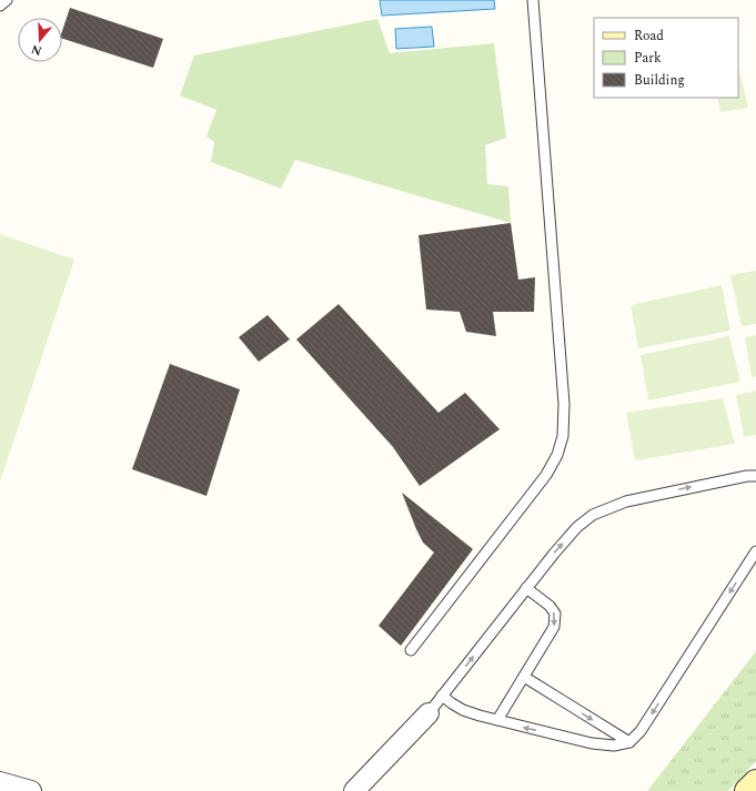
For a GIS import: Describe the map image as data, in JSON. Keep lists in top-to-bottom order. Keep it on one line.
{"legend":["Road","Park","Building"],"north":"bottom"}
